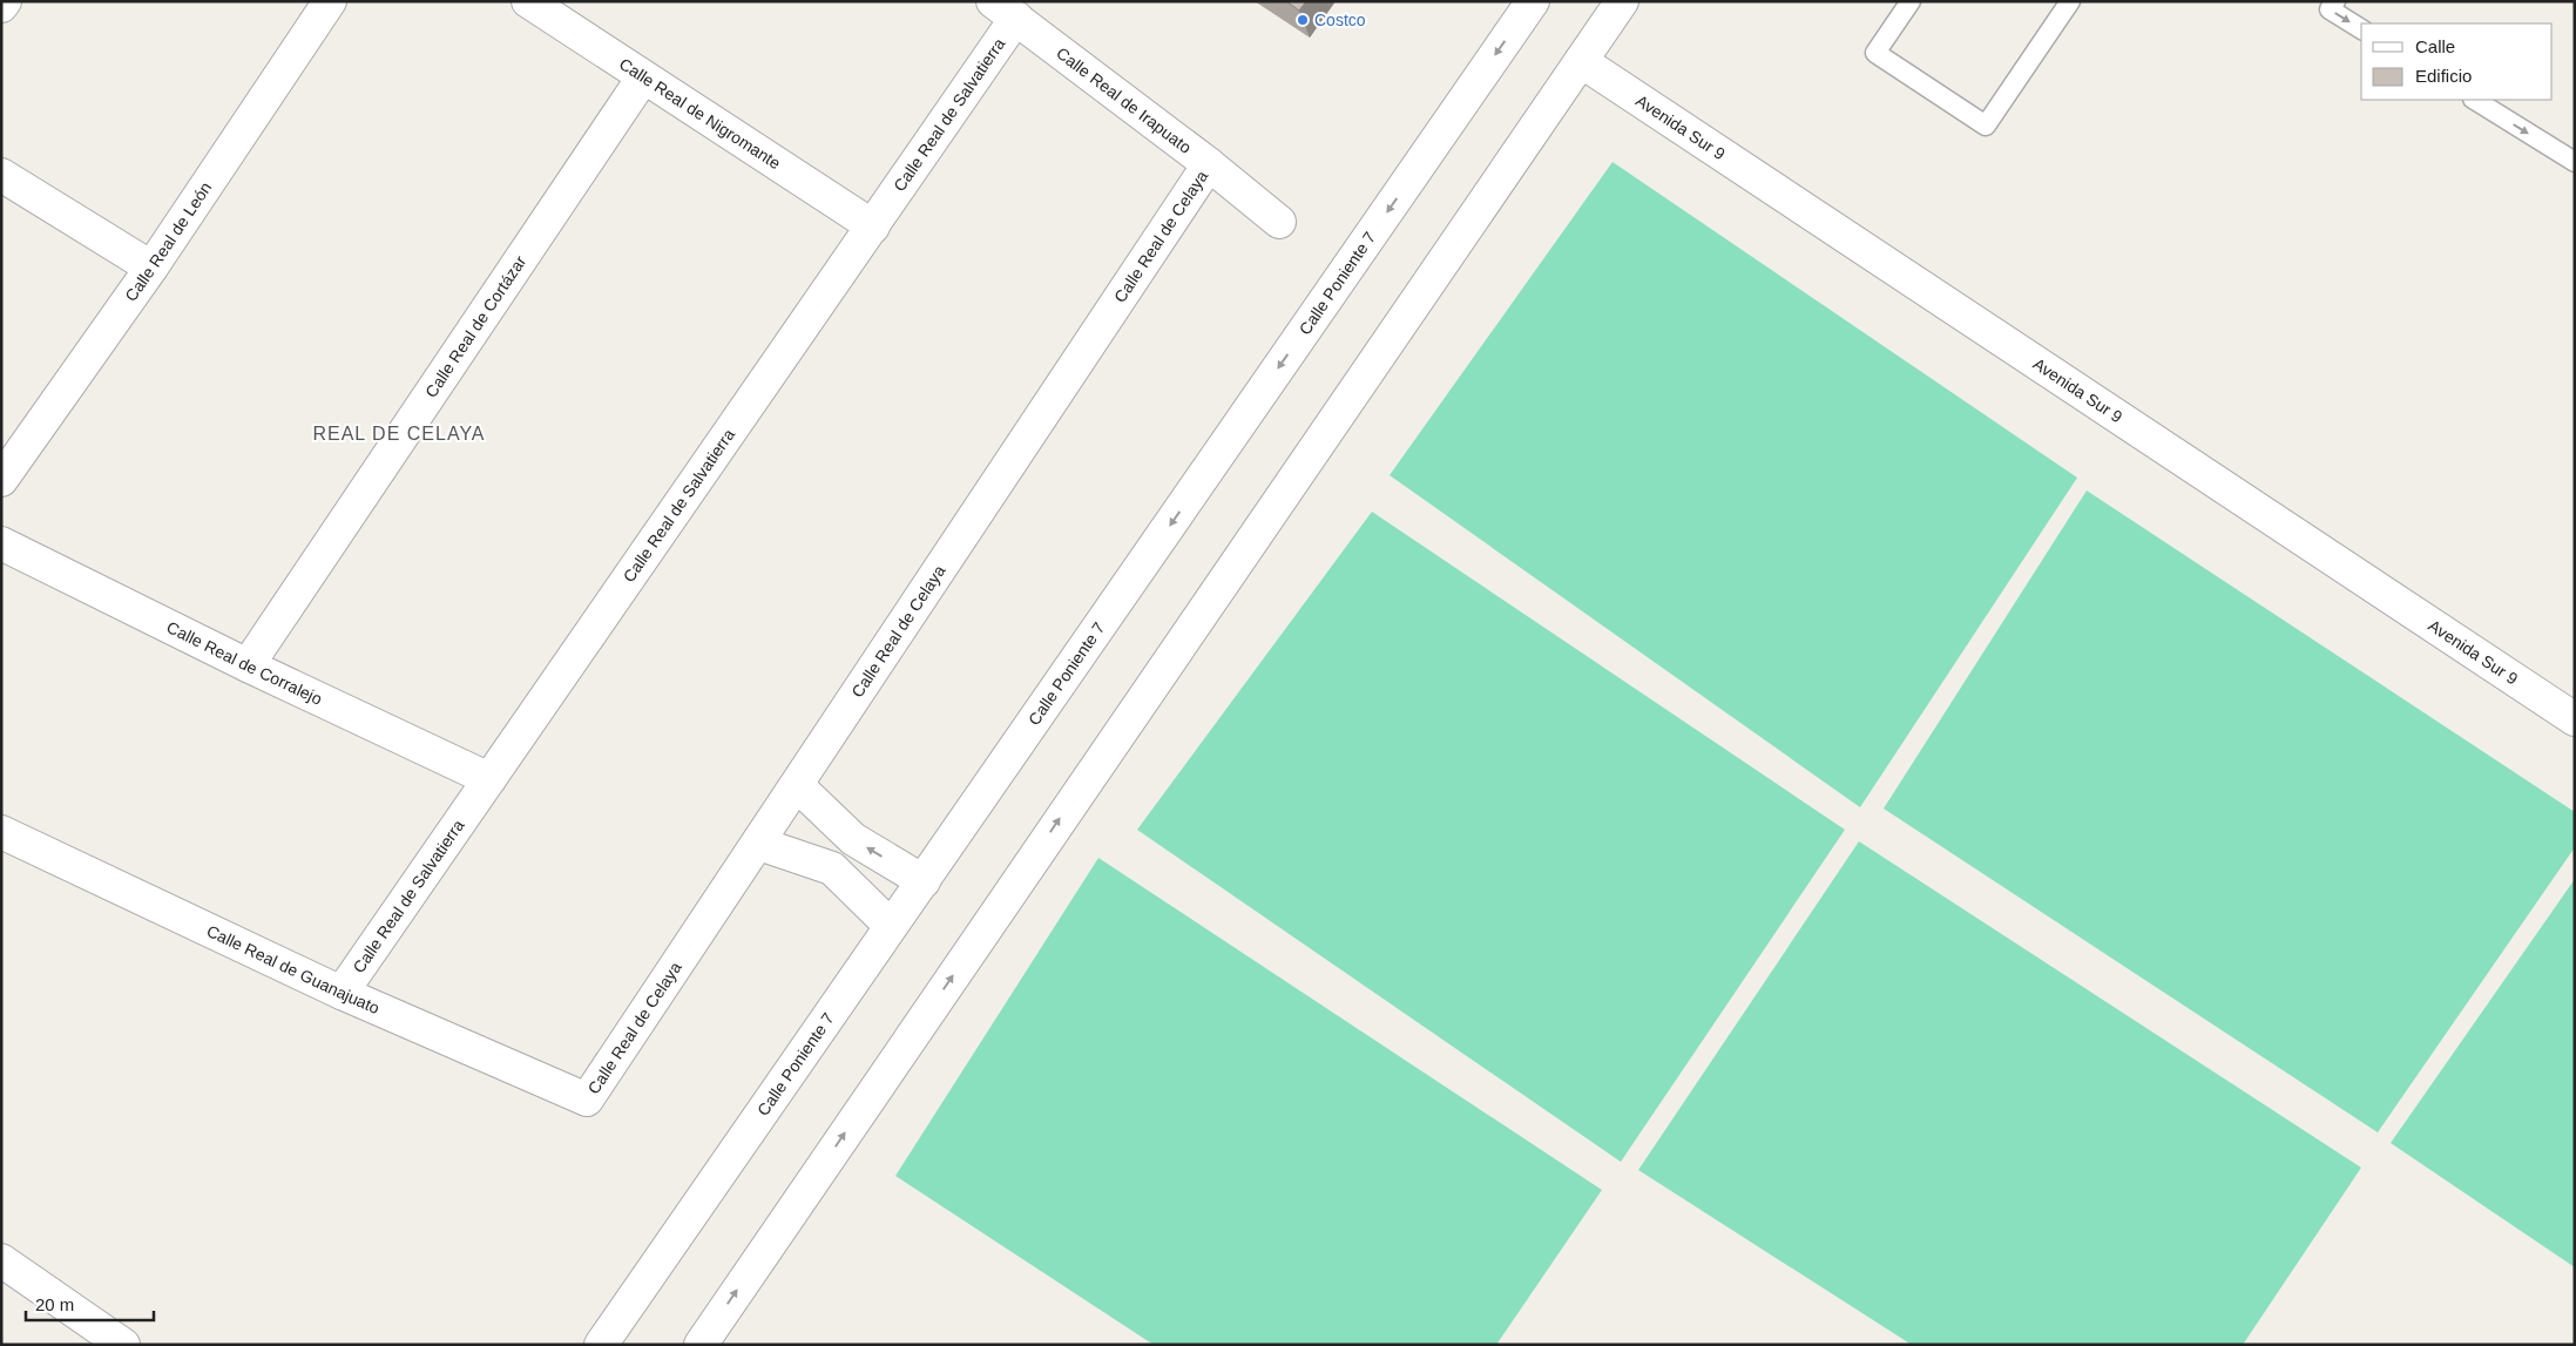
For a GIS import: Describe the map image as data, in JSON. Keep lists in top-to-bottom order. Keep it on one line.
{"streets":{"street":["Calle Real de Irapuato","Calle Real de Nigromante","Calle Real de Salvatierra","Avenida Sur 9","Calle Real de Celaya","Calle Real de León","Calle Poniente 7","Calle Real de Cortázar","Calle Real de Corralejo","Calle Real de Guanajuato"]},"crossings":[["Calle Real de Irapuato","Calle Real de Salvatierra"],["Calle Real de Irapuato","Calle Real de Celaya"],["Calle Real de Nigromante","Calle Real de Salvatierra"],["Calle Real de Nigromante","Calle Real de Cortázar"],["Calle Real de Salvatierra","Calle Real de Corralejo"],["Calle Real de Salvatierra","Calle Real de Guanajuato"],["Calle Real de Celaya","Calle Real de Guanajuato"],["Calle Real de Cortázar","Calle Real de Corralejo"]],"districts":["REAL DE CELAYA"],"places":["Costco"],"legend":["Calle","Edificio"],"scale_bar":"20 m"}
